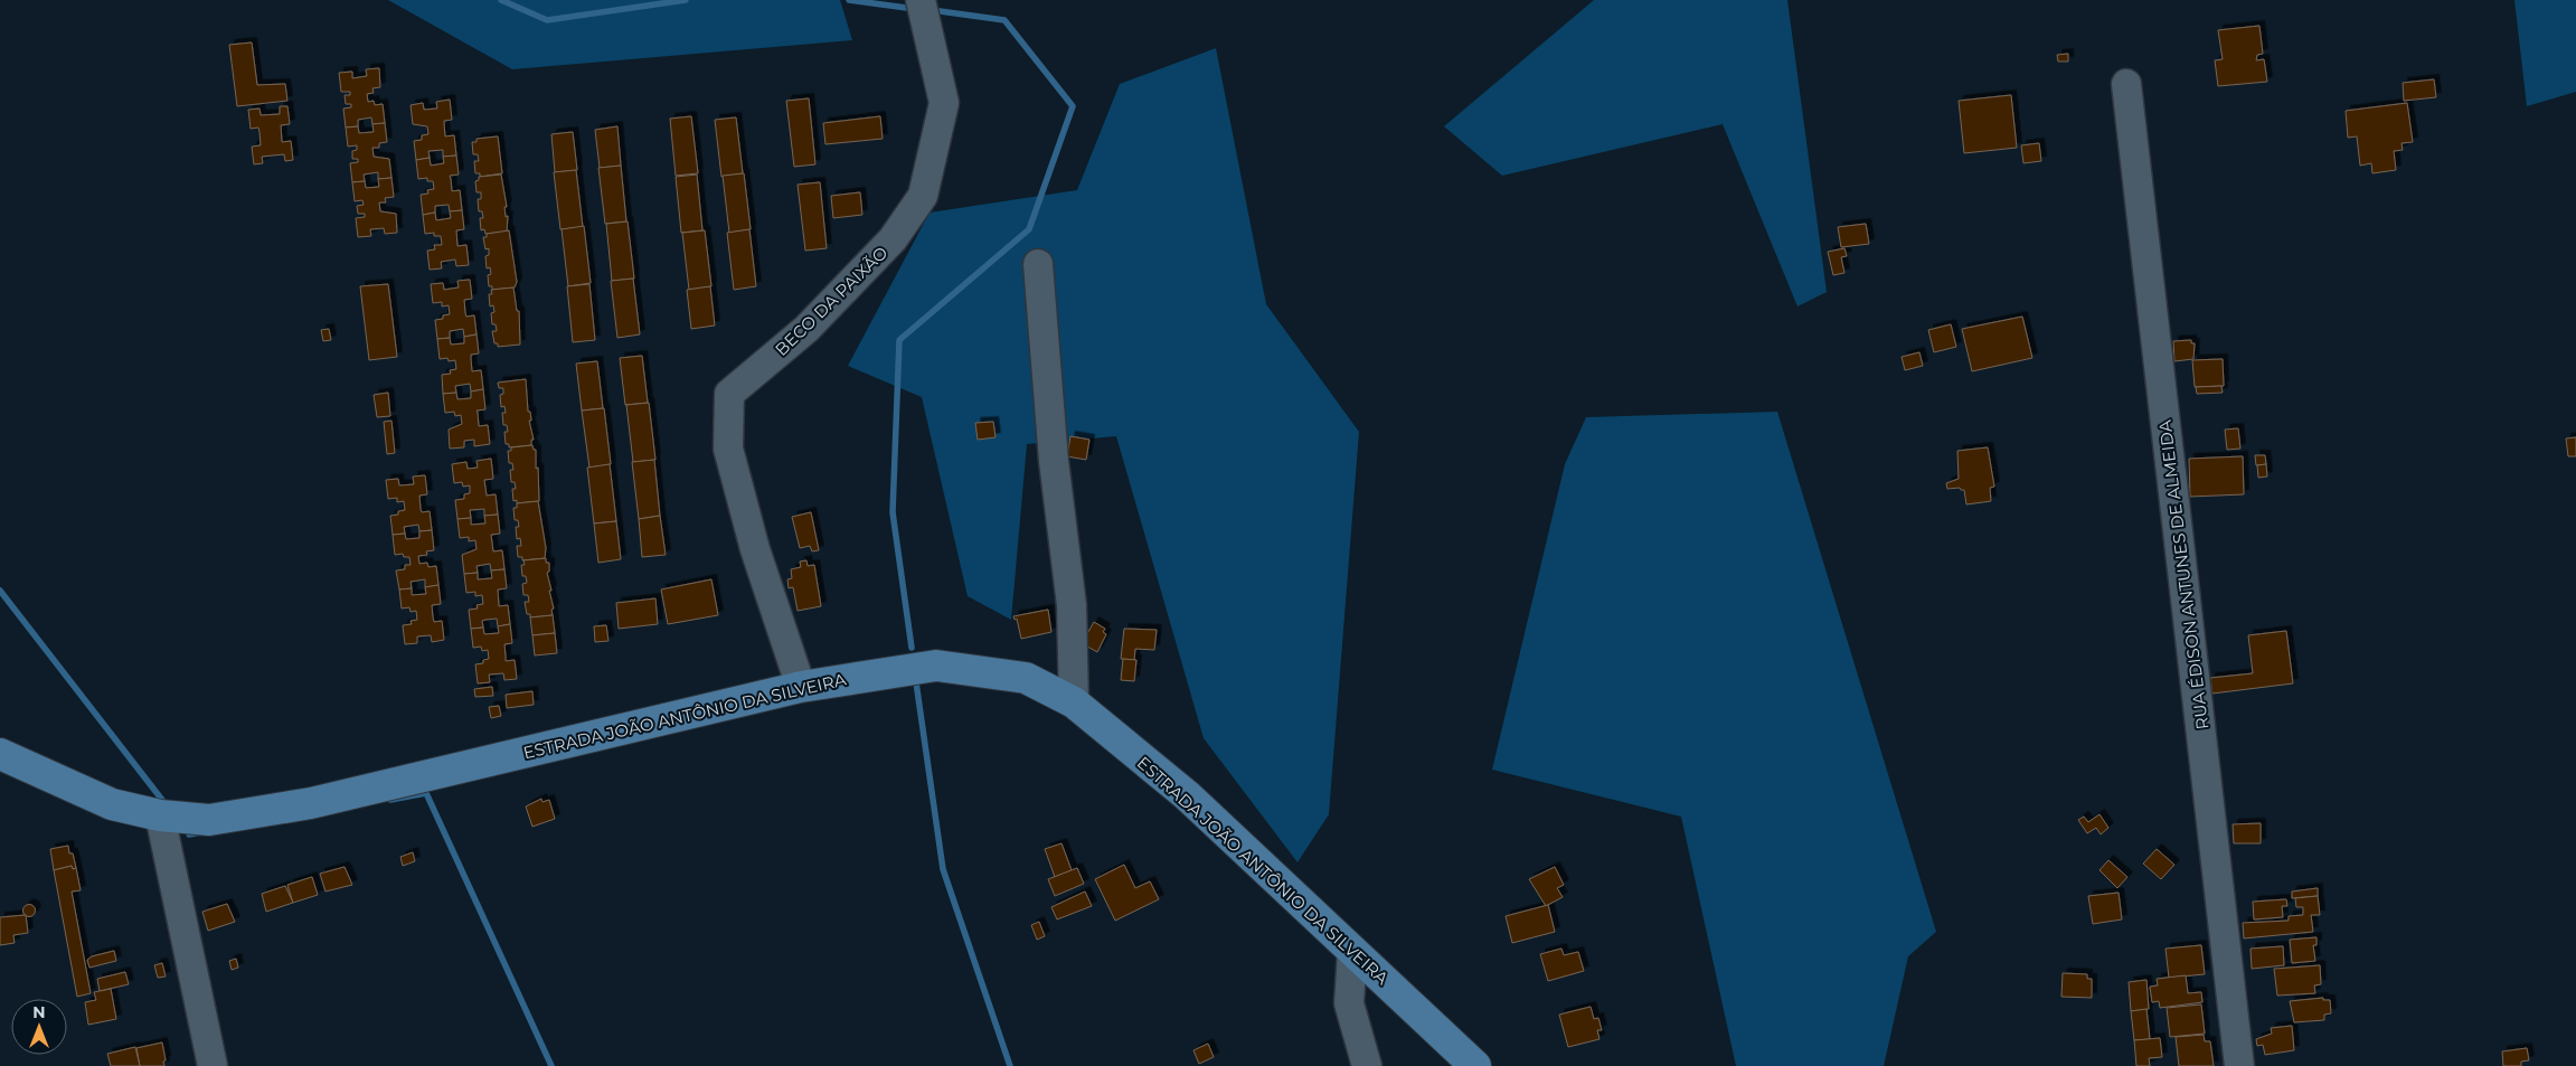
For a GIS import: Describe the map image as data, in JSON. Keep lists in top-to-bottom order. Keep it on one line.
{"streets":{"main road":["ESTRADA JOÃO ANTÔNIO DA SILVEIRA"],"street":["BECO DA PAIXÃO","RUA ÉDISON ANTUNES DE ALMEIDA"]},"crossings":[["BECO DA PAIXÃO","ESTRADA JOÃO ANTÔNIO DA SILVEIRA"]],"north":"top"}
